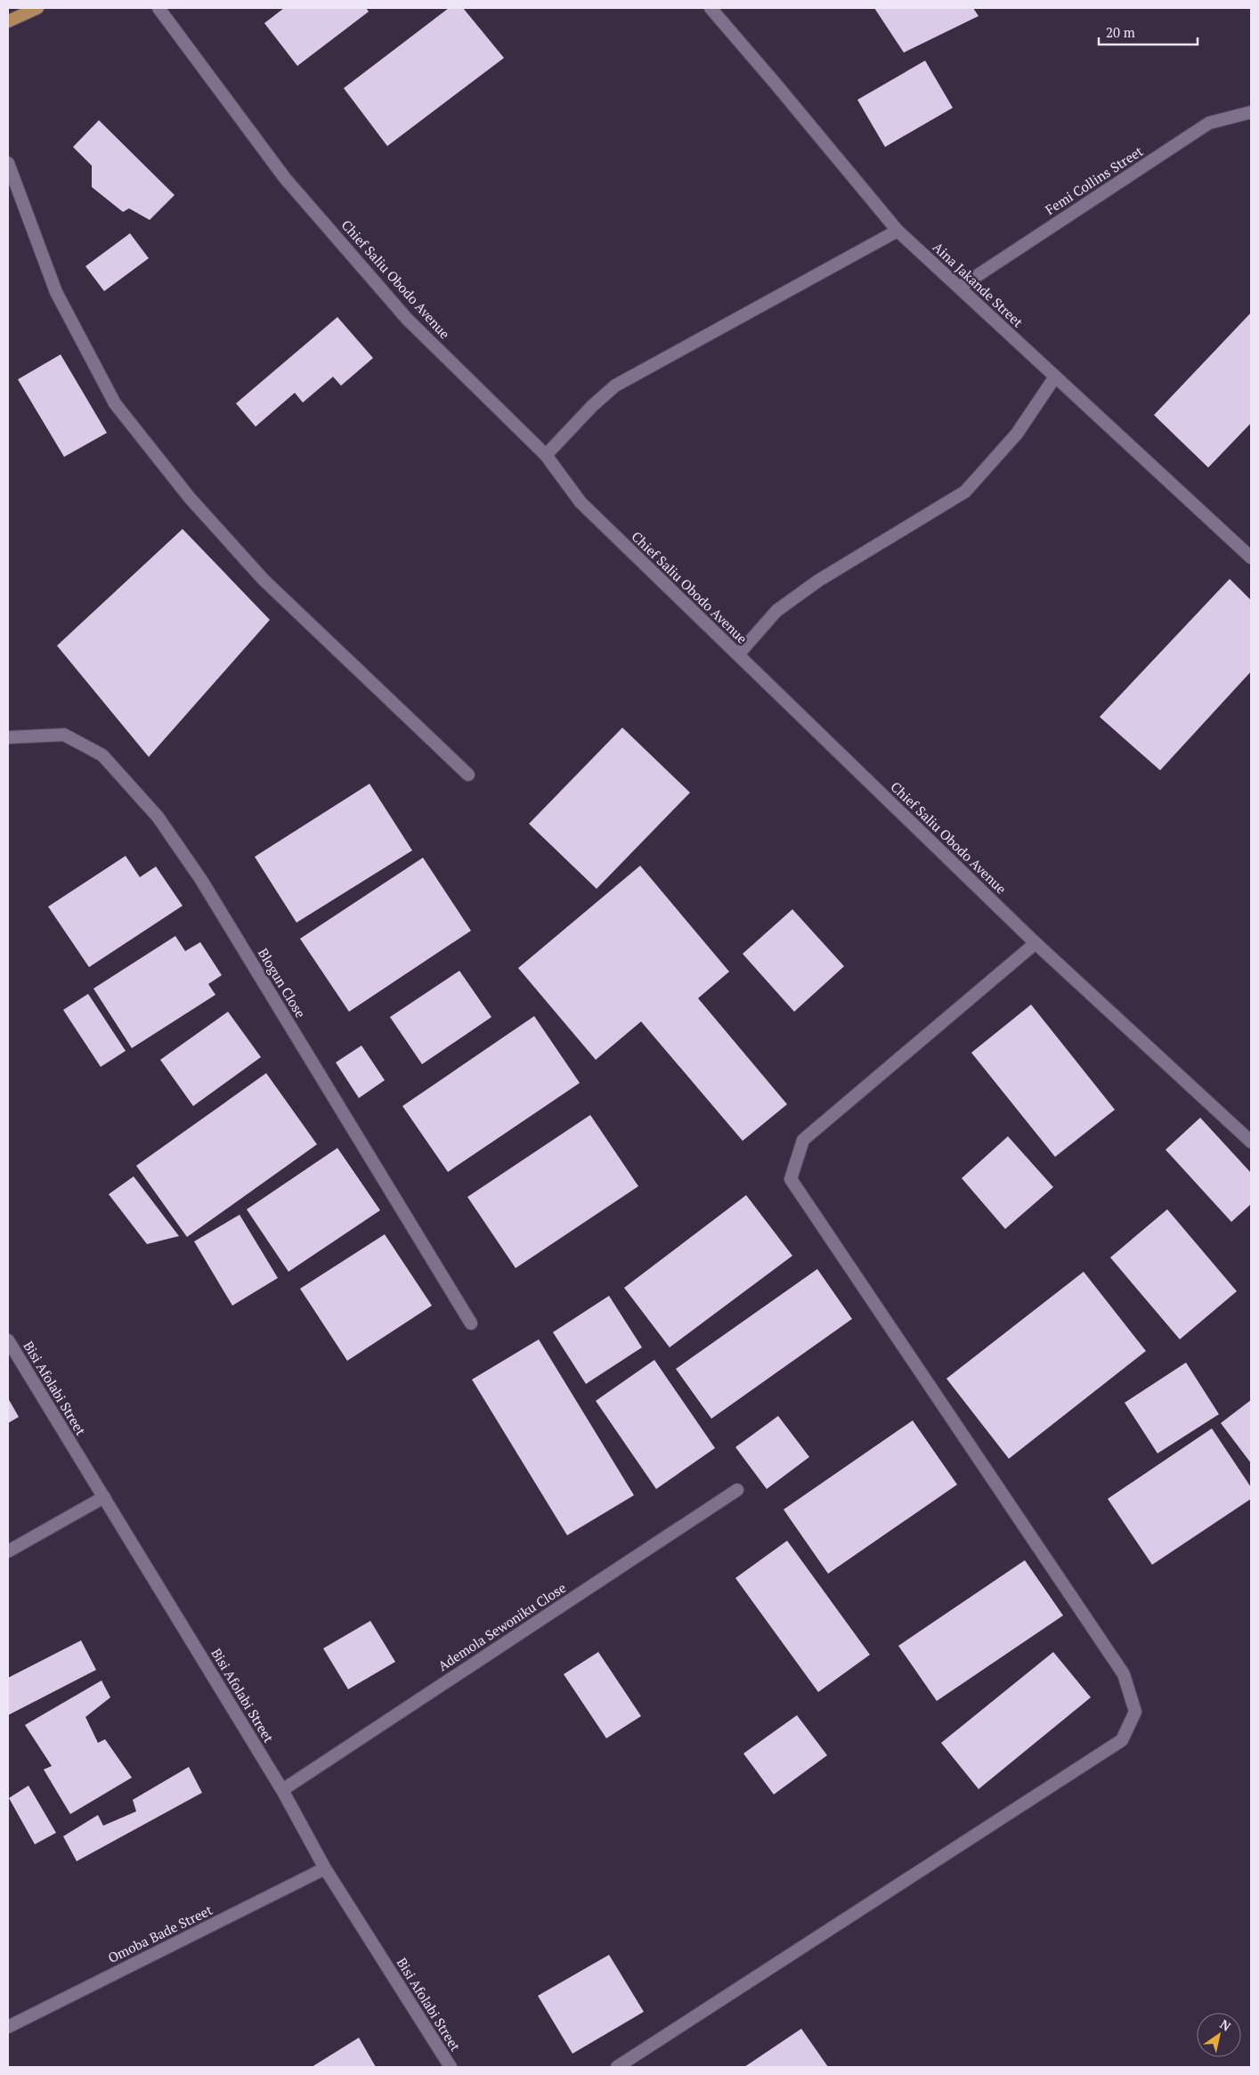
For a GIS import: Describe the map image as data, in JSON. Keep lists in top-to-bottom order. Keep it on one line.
{"streets":{"street":["Femi Collins Street","Chief Saliu Obodo Avenue","Aina Jakande Street","Blogun Close","Bisi Afolabi Street","Ademola Sewoniku Close","Omoba Bade Street"]},"crossings":[["Femi Collins Street","Aina Jakande Street"],["Bisi Afolabi Street","Ademola Sewoniku Close"],["Bisi Afolabi Street","Omoba Bade Street"]],"scale_bar":"20 m","north":"top right"}
